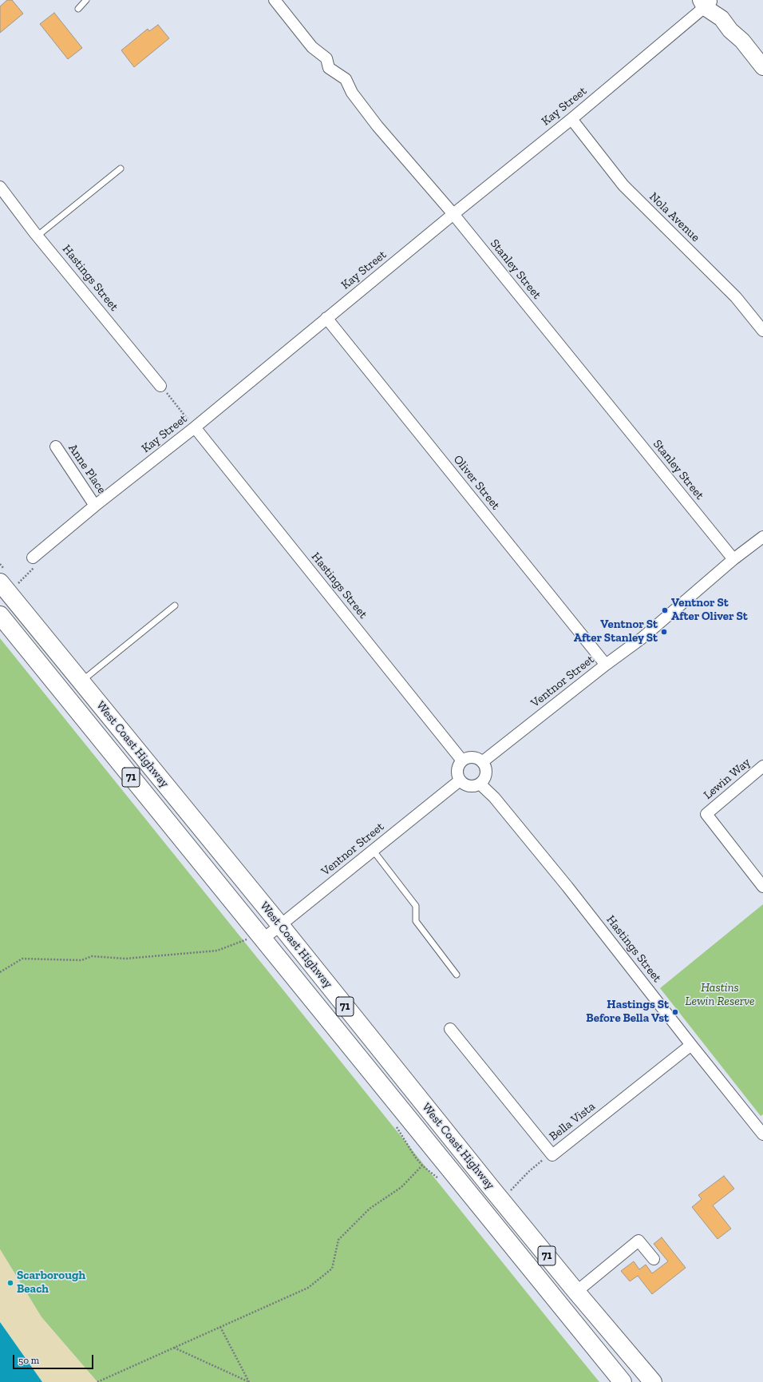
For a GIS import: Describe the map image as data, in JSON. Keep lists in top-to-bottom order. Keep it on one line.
{"streets":{"highway":["West Coast Highway","71"],"street":["Kay Street","Nola Avenue","Stanley Street","Hastings Street","Anne Place","Oliver Street","Ventnor Street","Lewin Way","Bella Vista"]},"crossings":[["Kay Street","Nola Avenue"],["Kay Street","Stanley Street"],["Kay Street","Hastings Street"],["Kay Street","Anne Place"],["Kay Street","Oliver Street"],["Stanley Street","Ventnor Street"],["Hastings Street","Ventnor Street"],["Hastings Street","Bella Vista"],["Oliver Street","Ventnor Street"],["Ventnor Street","West Coast Highway"]],"parks":["Hastins Lewin Reserve"],"places":["Ventnor St After Oliver St","Ventnor St After Stanley St","Hastings St Before Bella Vst","Scarborough Beach"],"scale_bar":"50 m"}
